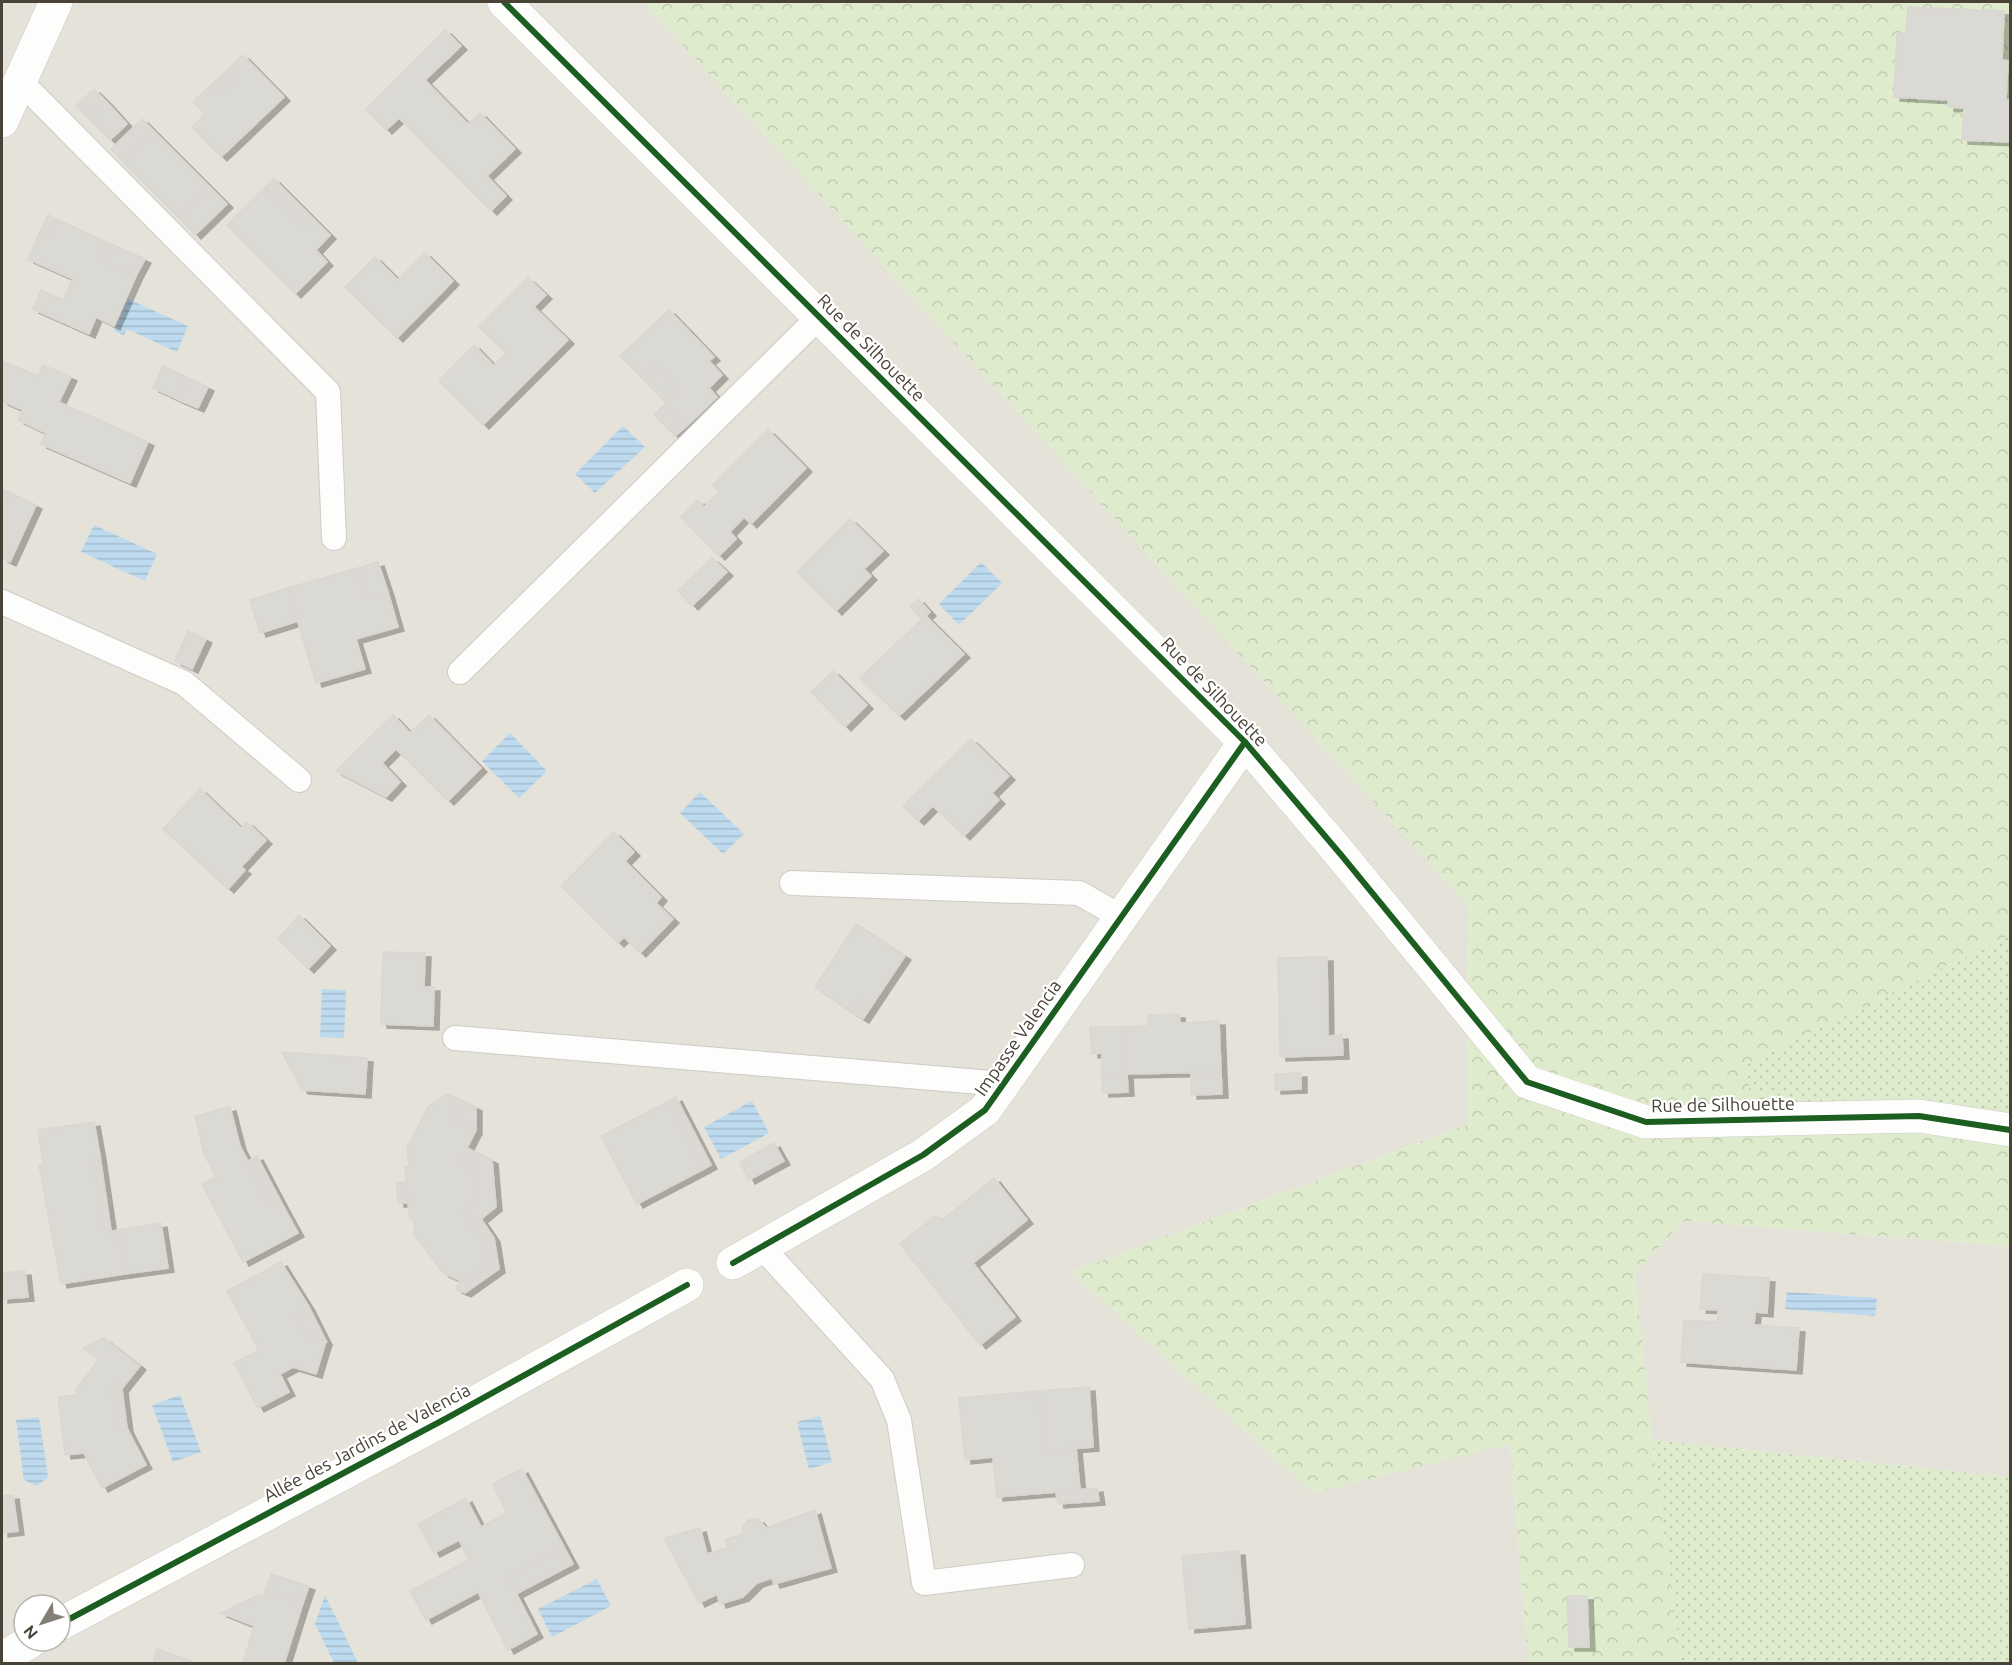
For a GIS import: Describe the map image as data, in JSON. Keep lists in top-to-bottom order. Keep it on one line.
{"streets":{"street":["Rue de Silhouette","Impasse Valencia","Allée des Jardins de Valencia"]},"crossings":[["Rue de Silhouette","Impasse Valencia"]],"north":"bottom left"}
